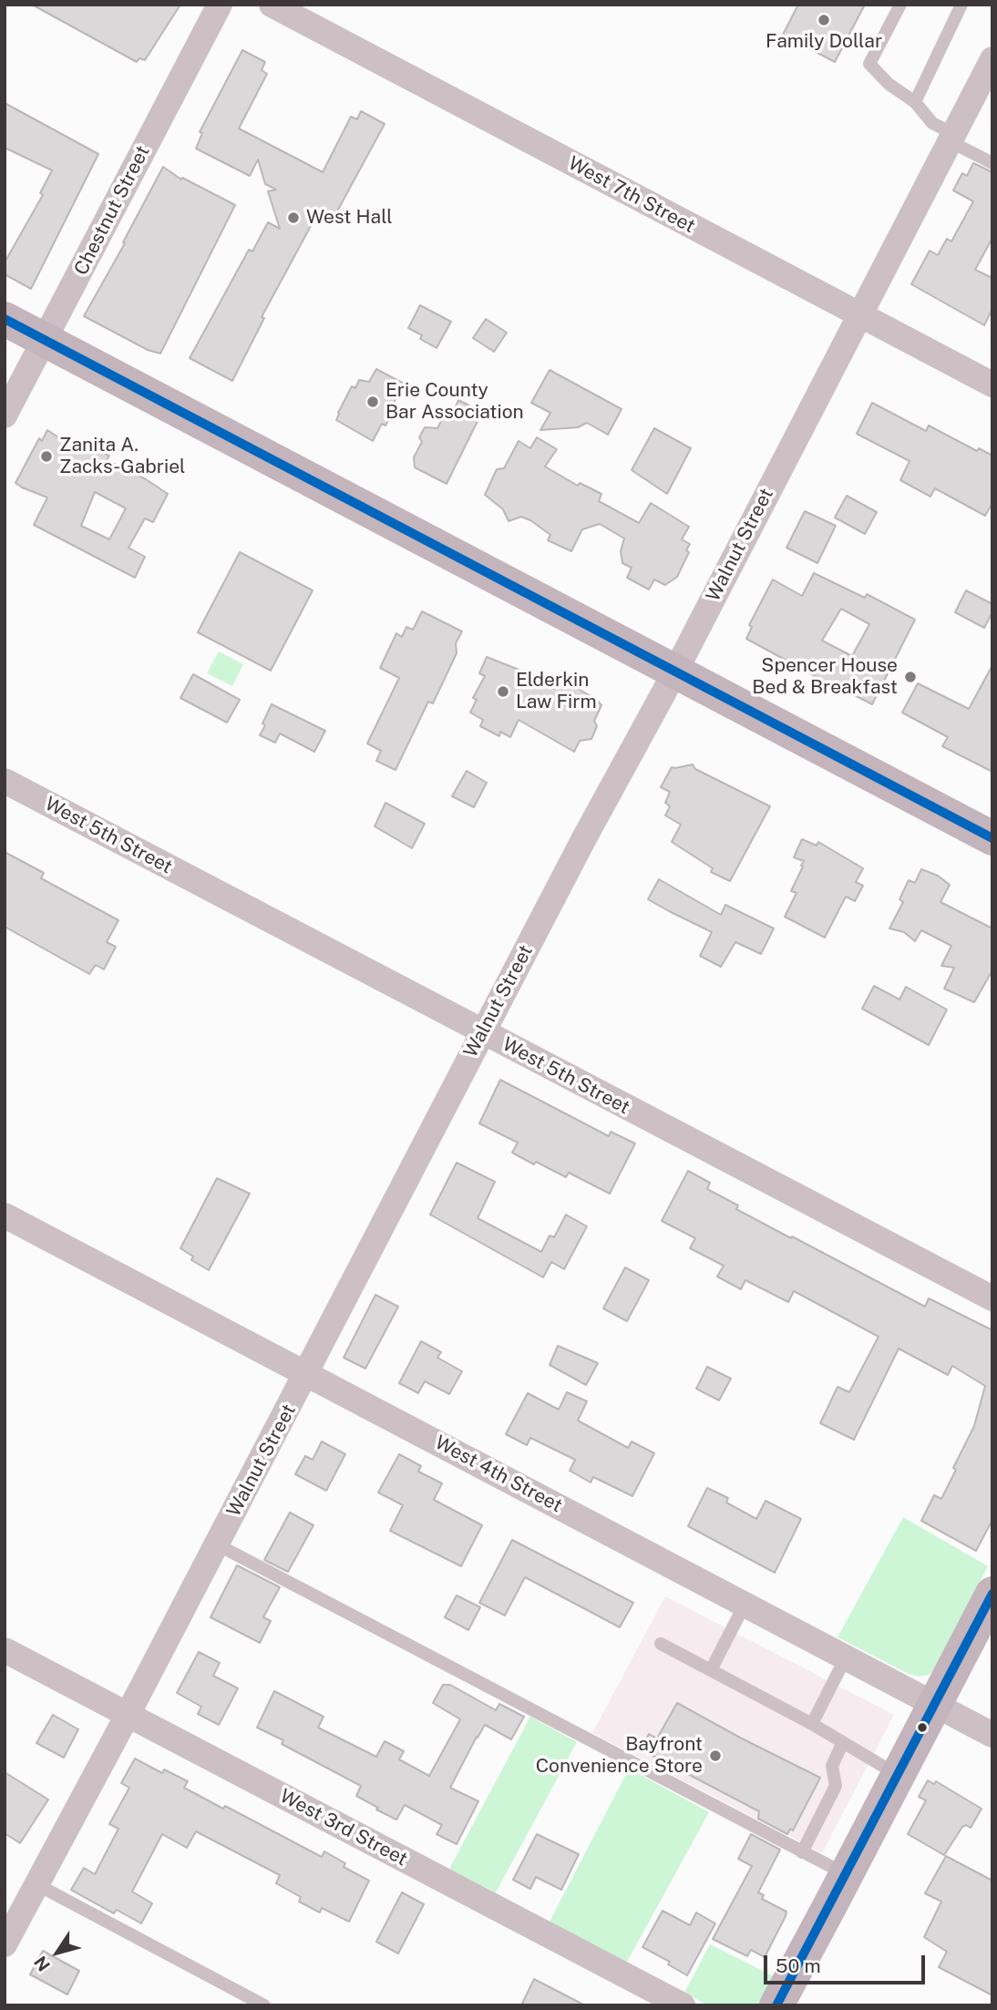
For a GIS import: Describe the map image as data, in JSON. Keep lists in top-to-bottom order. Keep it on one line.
{"streets":{"street":["West 7th Street","Chestnut Street","Walnut Street","West 5th Street","West 4th Street","West 3rd Street"]},"crossings":[["West 7th Street","Walnut Street"],["Walnut Street","West 5th Street"],["Walnut Street","West 4th Street"],["Walnut Street","West 3rd Street"]],"places":["Family Dollar","West Hall","Erie County Bar Association","Zanita A. Zacks-Gabriel","Spencer House Bed & Breakfast","Elderkin Law Firm","Bayfront Convenience Store"],"scale_bar":"50 m","north":"bottom left"}
